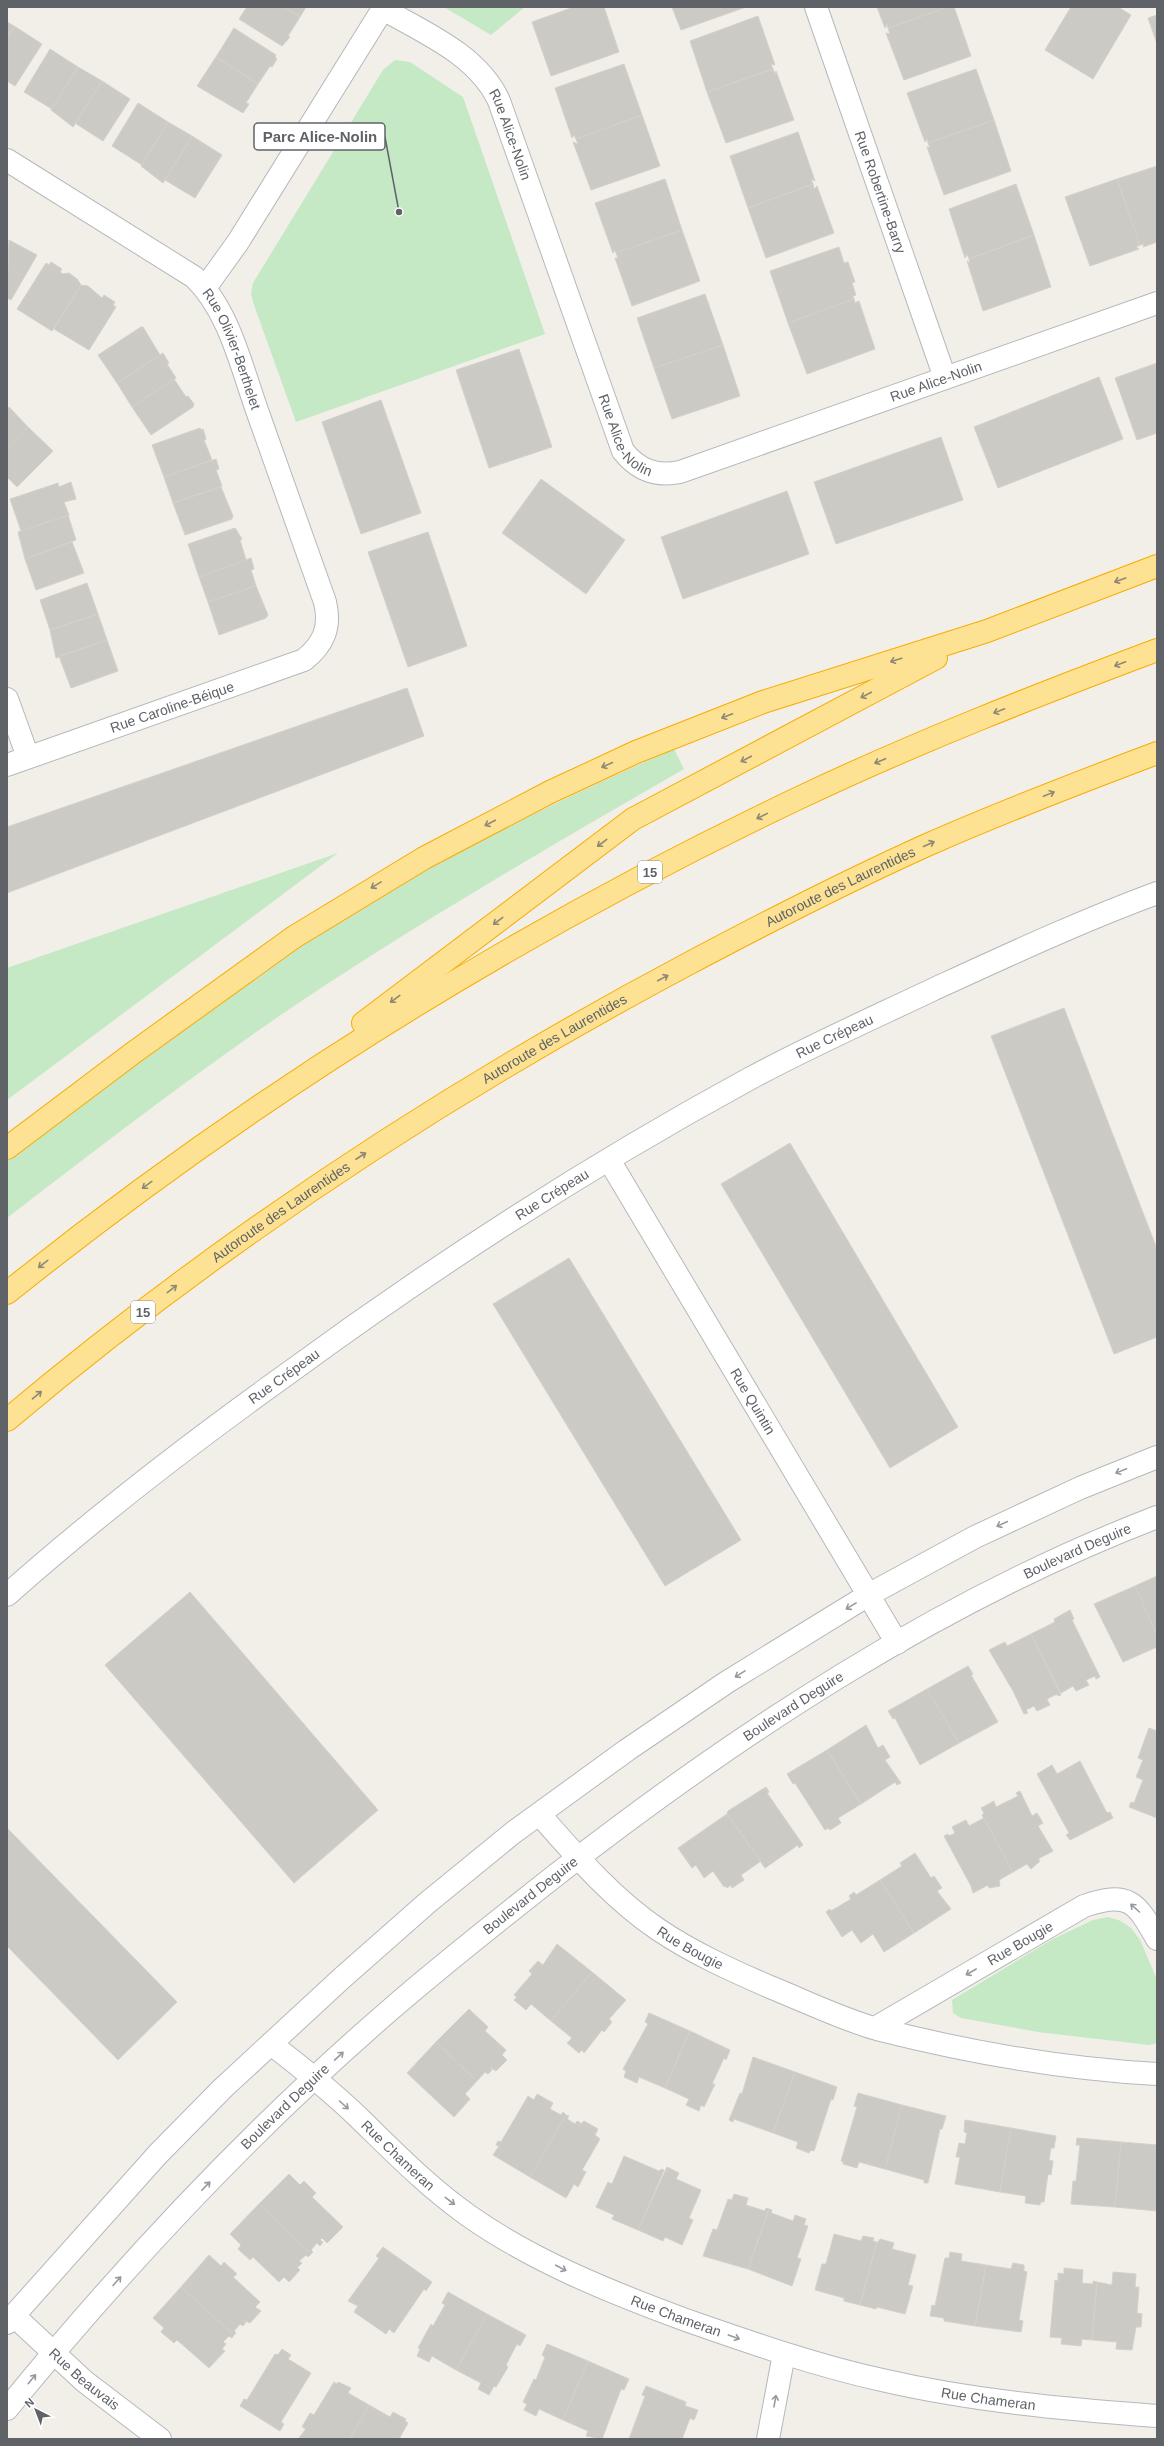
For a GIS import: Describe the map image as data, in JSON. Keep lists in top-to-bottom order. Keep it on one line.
{"streets":{"highway":["15","Autoroute des Laurentides"],"street":["Rue Alice-Nolin","Rue Robertine-Barry","Rue Olivier-Berthelet","Rue Caroline-Béique","Rue Crépeau","Rue Quintin","Boulevard Deguire","Rue Bougie","Rue Chameran","Rue Beauvais"]},"crossings":[["Rue Alice-Nolin","Rue Robertine-Barry"],["Rue Olivier-Berthelet","Rue Caroline-Béique"],["Rue Crépeau","Rue Quintin"],["Rue Quintin","Boulevard Deguire"],["Boulevard Deguire","Rue Bougie"],["Boulevard Deguire","Rue Chameran"],["Boulevard Deguire","Rue Beauvais"]],"one_way":["Rue Chameran"],"places":["Parc Alice-Nolin"],"north":"top left"}
